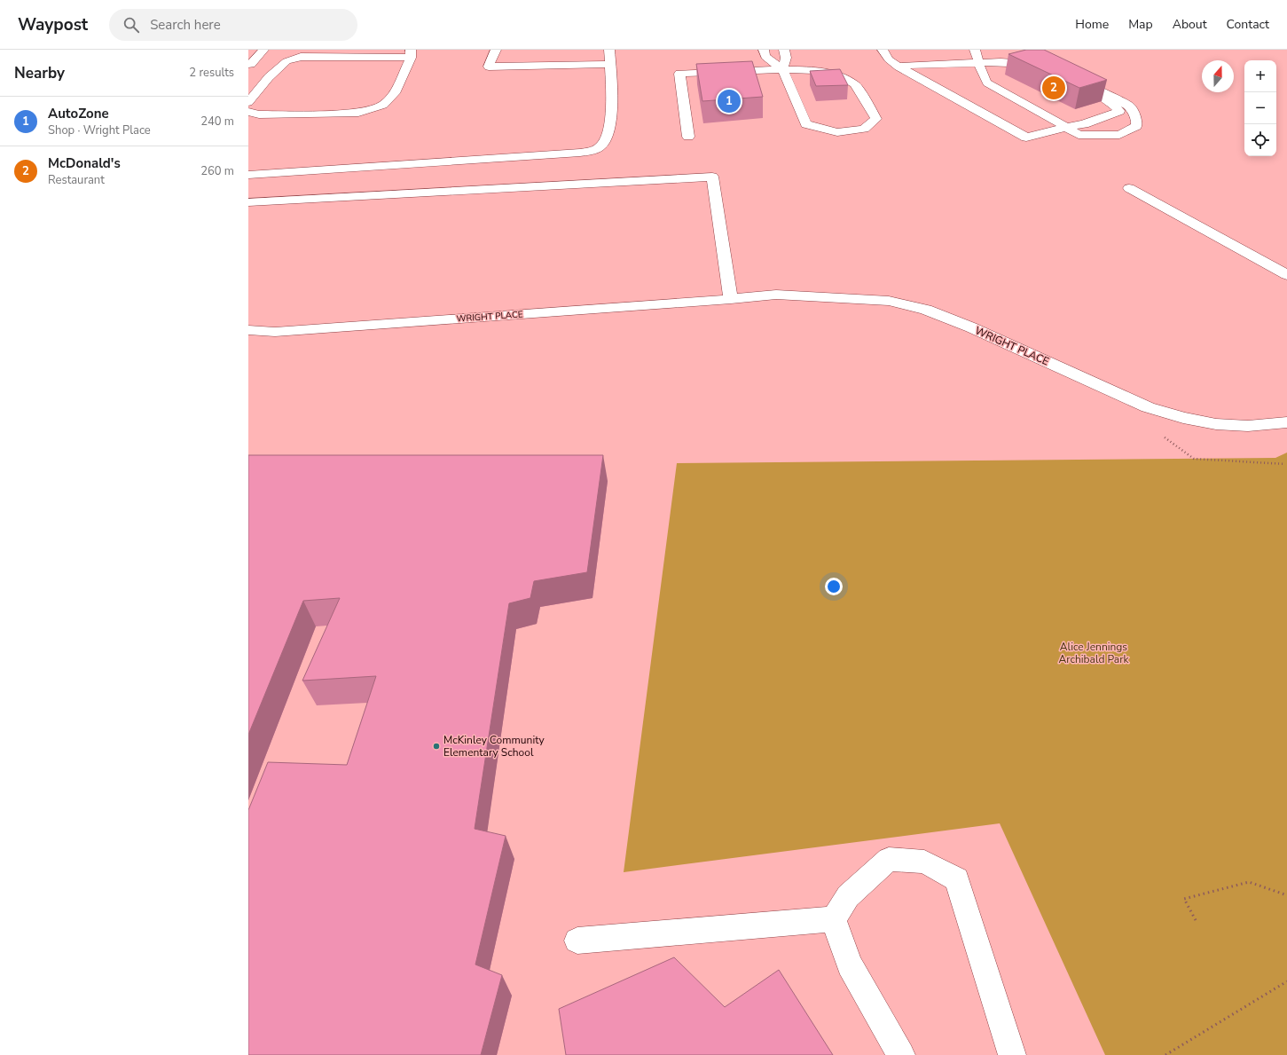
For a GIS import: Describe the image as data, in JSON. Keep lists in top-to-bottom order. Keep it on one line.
{"streets":{"street":["WRIGHT PLACE"]},"parks":["Alice Jennings Archibald Park"],"places":["McKinley Community Elementary School"],"north":"top","page":{"header":"Waypost","search":"Search here","nav":["Home","Map","About","Contact"],"heading":["Nearby","2 results"],"map_buttons":["+","−"],"pins":["2","1"],"list":[{"mark":"1","name":"AutoZone","note":"Shop · Wright Place","value":"240 m"},{"mark":"2","name":"McDonald's","note":"Restaurant","value":"260 m"}]}}
